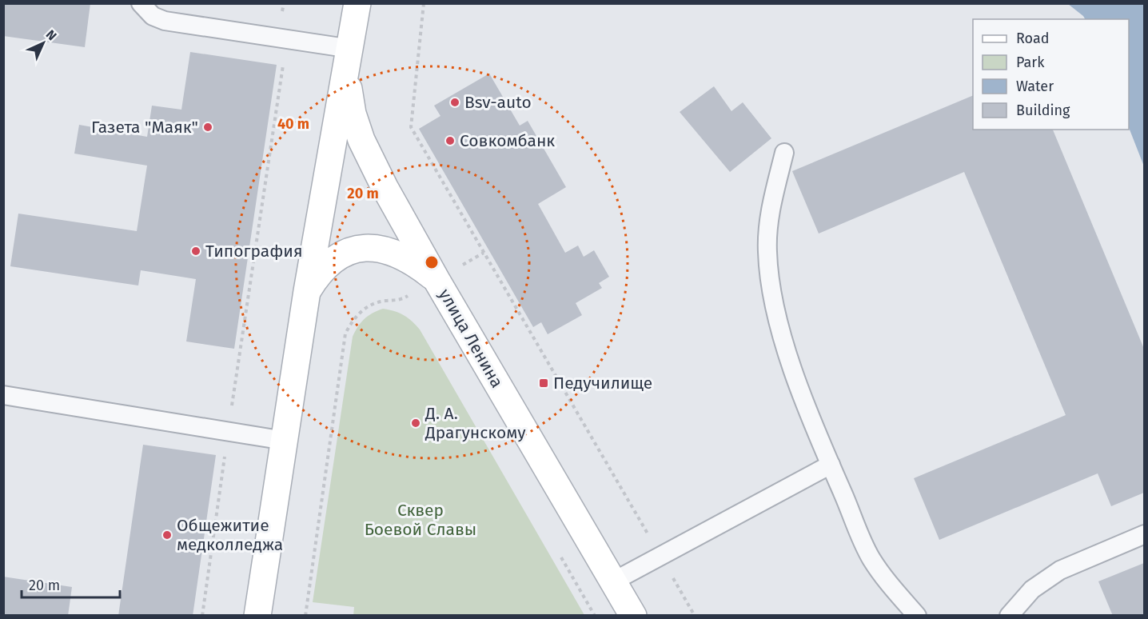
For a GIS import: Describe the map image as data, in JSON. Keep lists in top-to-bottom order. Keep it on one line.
{"streets":{"street":["улица Ленина"]},"parks":["Сквер Боевой Славы"],"places":{"other":["Bsv-auto","Газета \"Маяк\"","Совкомбанк","Типография","Д. А. Драгунскому","Общежитие медколледжа"],"transit":["Педучилище"]},"legend":["Road","Park","Water","Building"],"scale_bar":"20 m","north":"top right","rings":["40 m","20 m"]}
